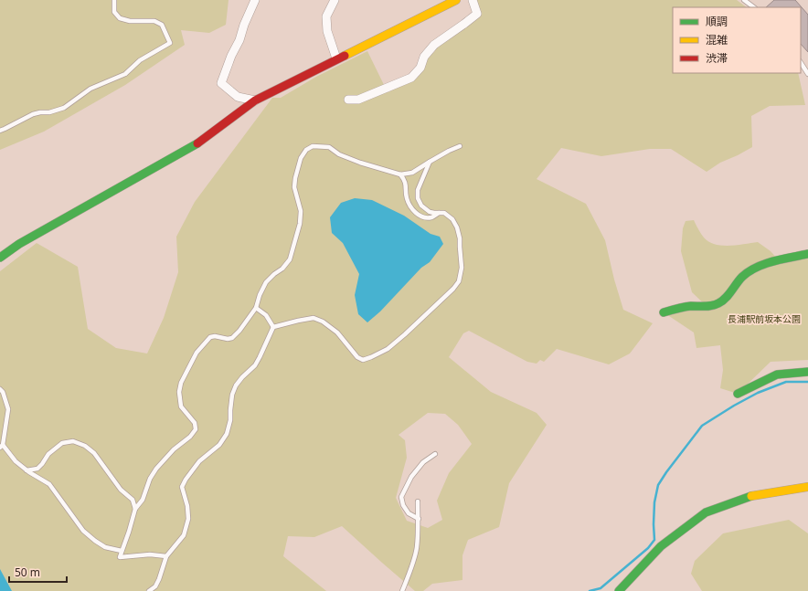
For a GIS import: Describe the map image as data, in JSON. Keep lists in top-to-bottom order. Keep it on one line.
{"parks":["長浦駅前坂本公園"],"legend":["順調","混雑","渋滞"],"scale_bar":"50 m"}
